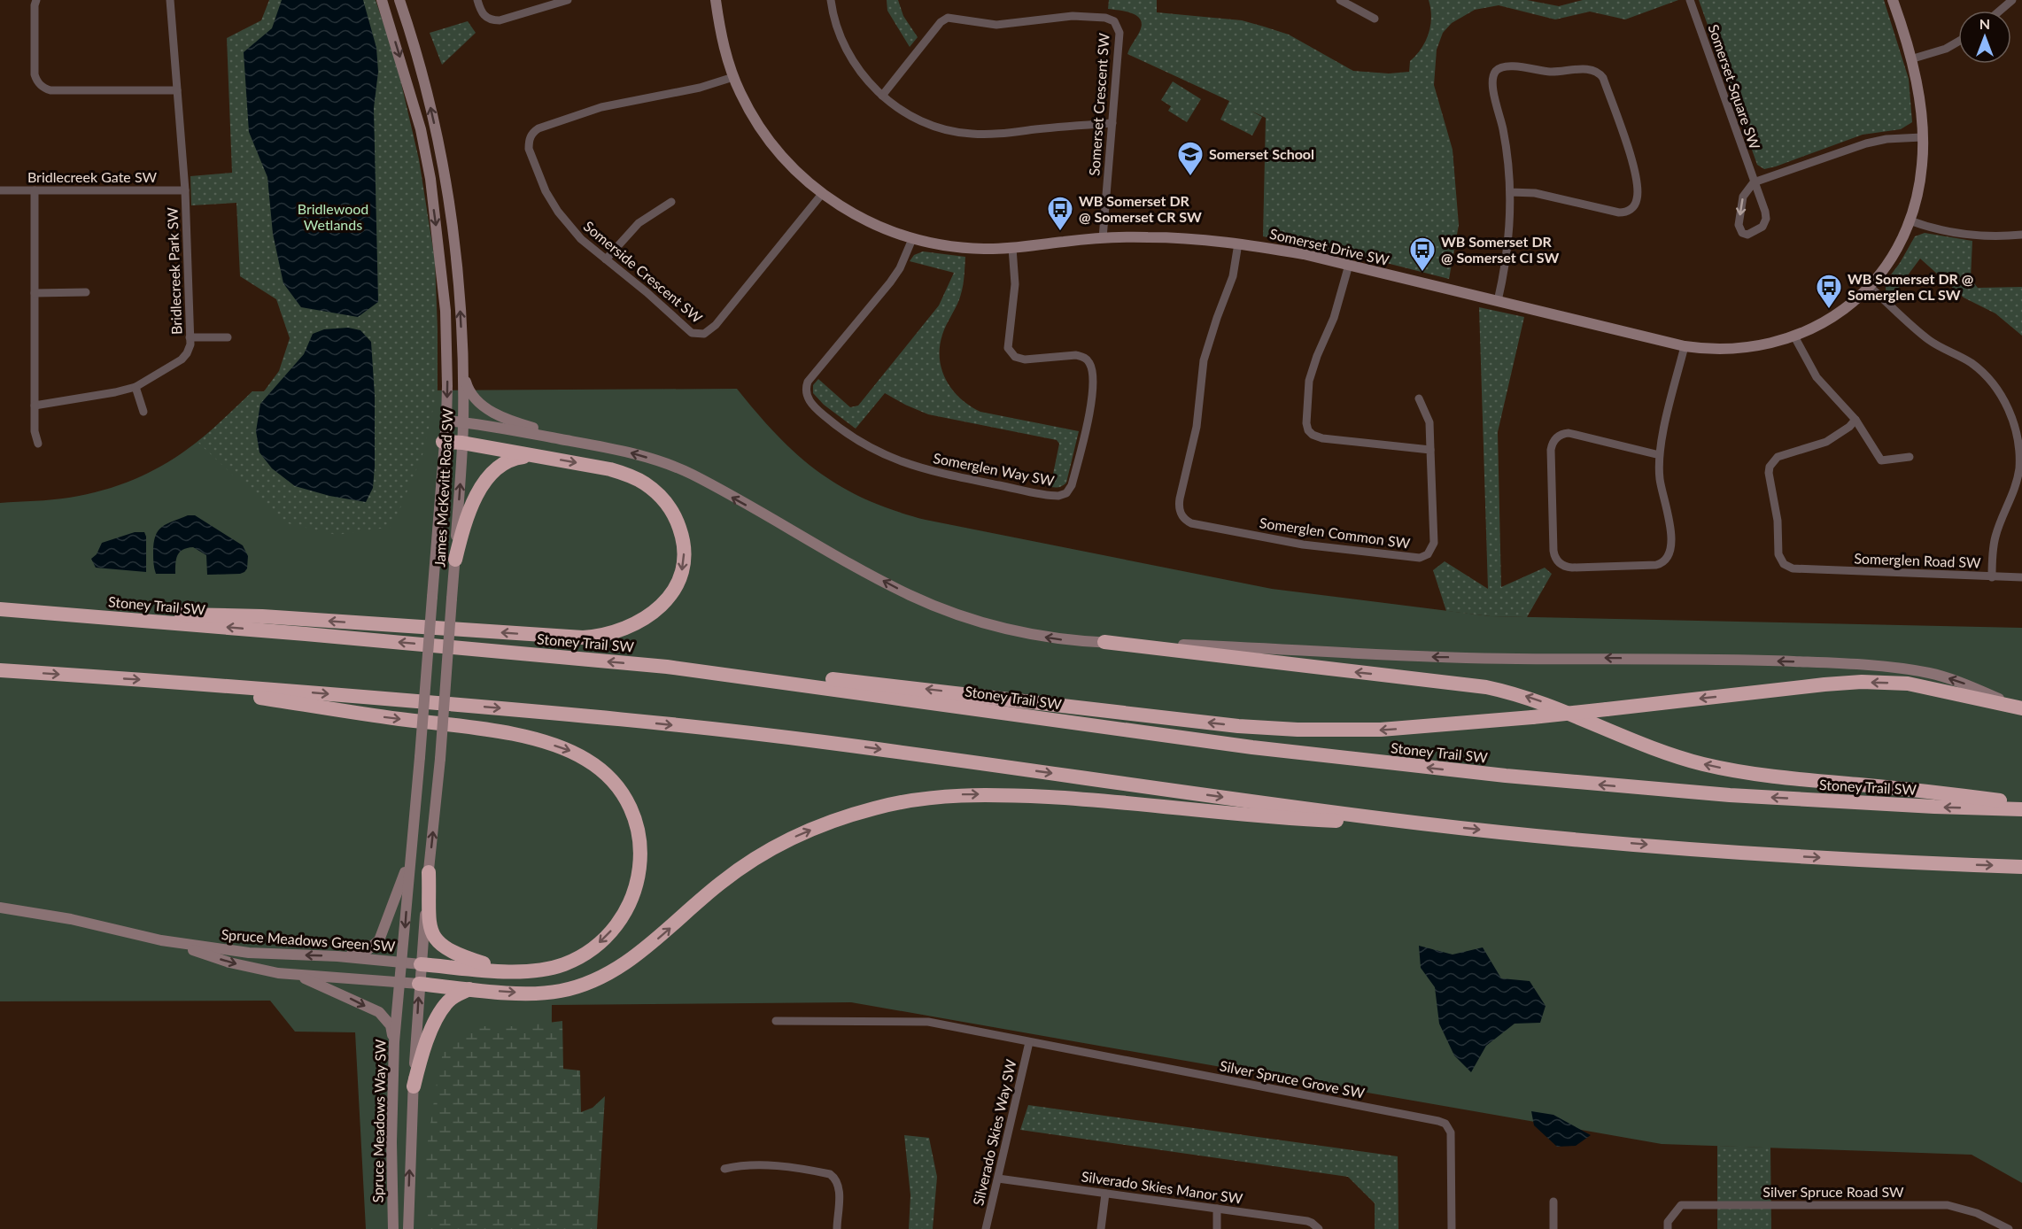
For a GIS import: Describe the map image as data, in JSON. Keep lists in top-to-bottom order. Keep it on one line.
{"streets":{"highway":["Stoney Trail SW"],"main road":["Somerset Drive SW","James McKevitt Road SW","Spruce Meadows Green SW","Spruce Meadows Way SW"],"street":["Somerset Square SW","Somerset Crescent SW","Bridlecreek Gate SW","Bridlecreek Park SW","Somerside Crescent SW","Somerglen Way SW","Somerglen Common SW","Somerglen Road SW","Silver Spruce Grove SW","Silverado Skies Way SW","Silverado Skies Manor SW","Silver Spruce Road SW"]},"crossings":[["Somerset Crescent SW","Somerset Drive SW"],["Bridlecreek Gate SW","Bridlecreek Park SW"],["Somerset Drive SW","Somerside Crescent SW"],["Somerset Drive SW","Somerglen Way SW"],["Somerset Drive SW","Somerglen Common SW"],["Somerset Drive SW","Somerglen Road SW"],["James McKevitt Road SW","Spruce Meadows Green SW"],["James McKevitt Road SW","Spruce Meadows Way SW"],["Spruce Meadows Green SW","Spruce Meadows Way SW"],["Silver Spruce Grove SW","Silverado Skies Way SW"],["Silverado Skies Way SW","Silverado Skies Manor SW"]],"parks":["Bridlewood Wetlands"],"places":{"school or university":["Somerset School"],"bus stop":["WB Somerset DR @ Somerset CR SW","WB Somerset DR @ Somerset CI SW","WB Somerset DR @ Somerglen CL SW"]},"north":"top"}
